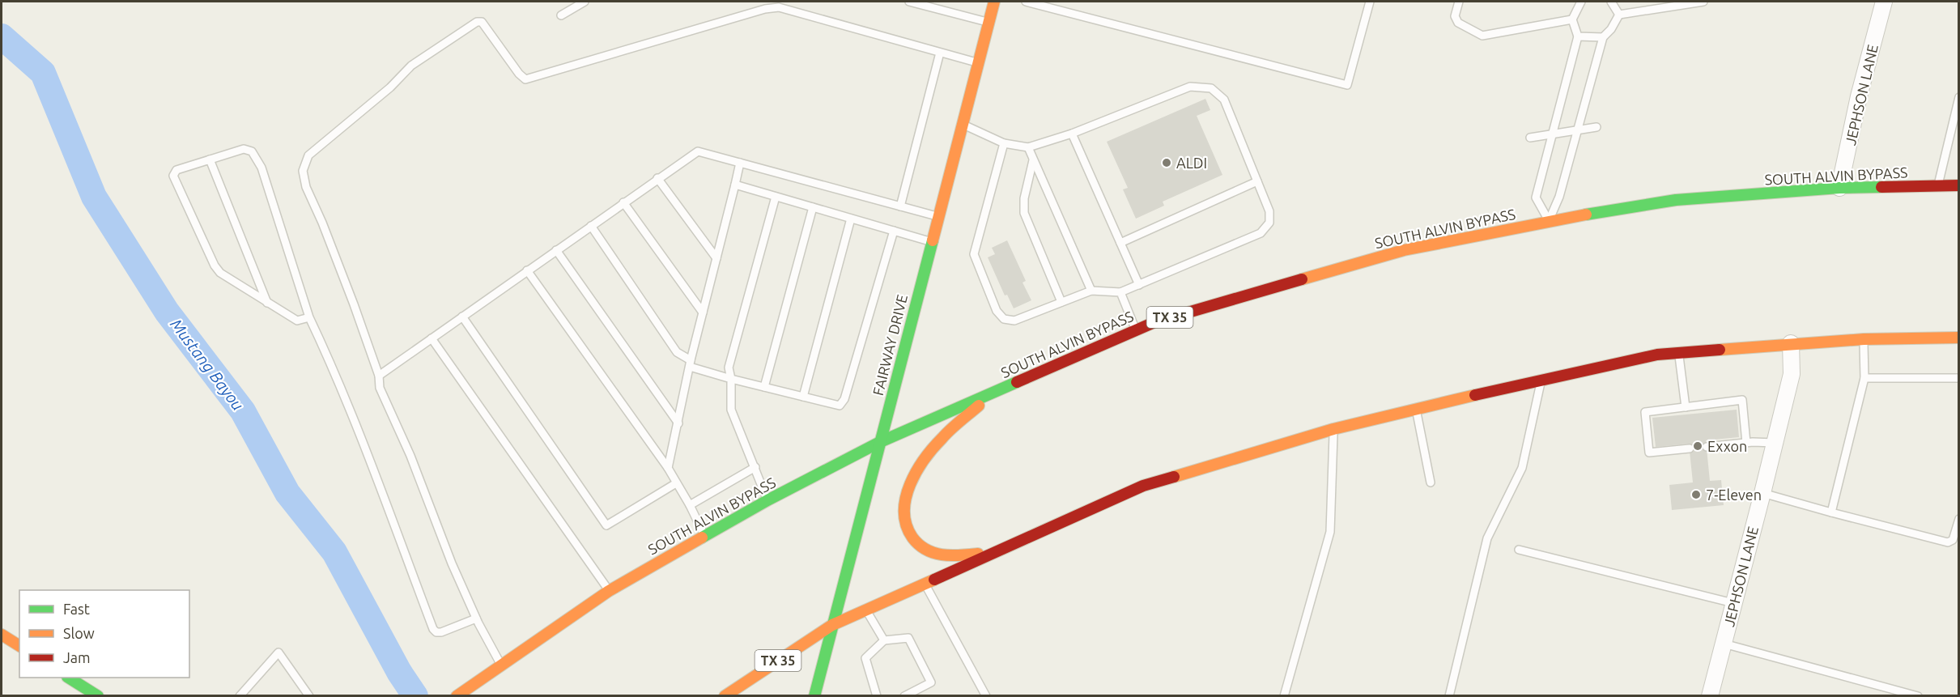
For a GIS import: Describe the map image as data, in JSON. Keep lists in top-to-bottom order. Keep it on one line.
{"streets":{"main road":["SOUTH ALVIN BYPASS","TX 35","FAIRWAY DRIVE"],"street":["JEPHSON LANE"]},"crossings":[["JEPHSON LANE","SOUTH ALVIN BYPASS"],["JEPHSON LANE","TX 35"],["SOUTH ALVIN BYPASS","FAIRWAY DRIVE"],["TX 35","FAIRWAY DRIVE"]],"water":["Mustang Bayou"],"places":["ALDI","Exxon","7-Eleven"],"legend":["Fast","Slow","Jam"]}
